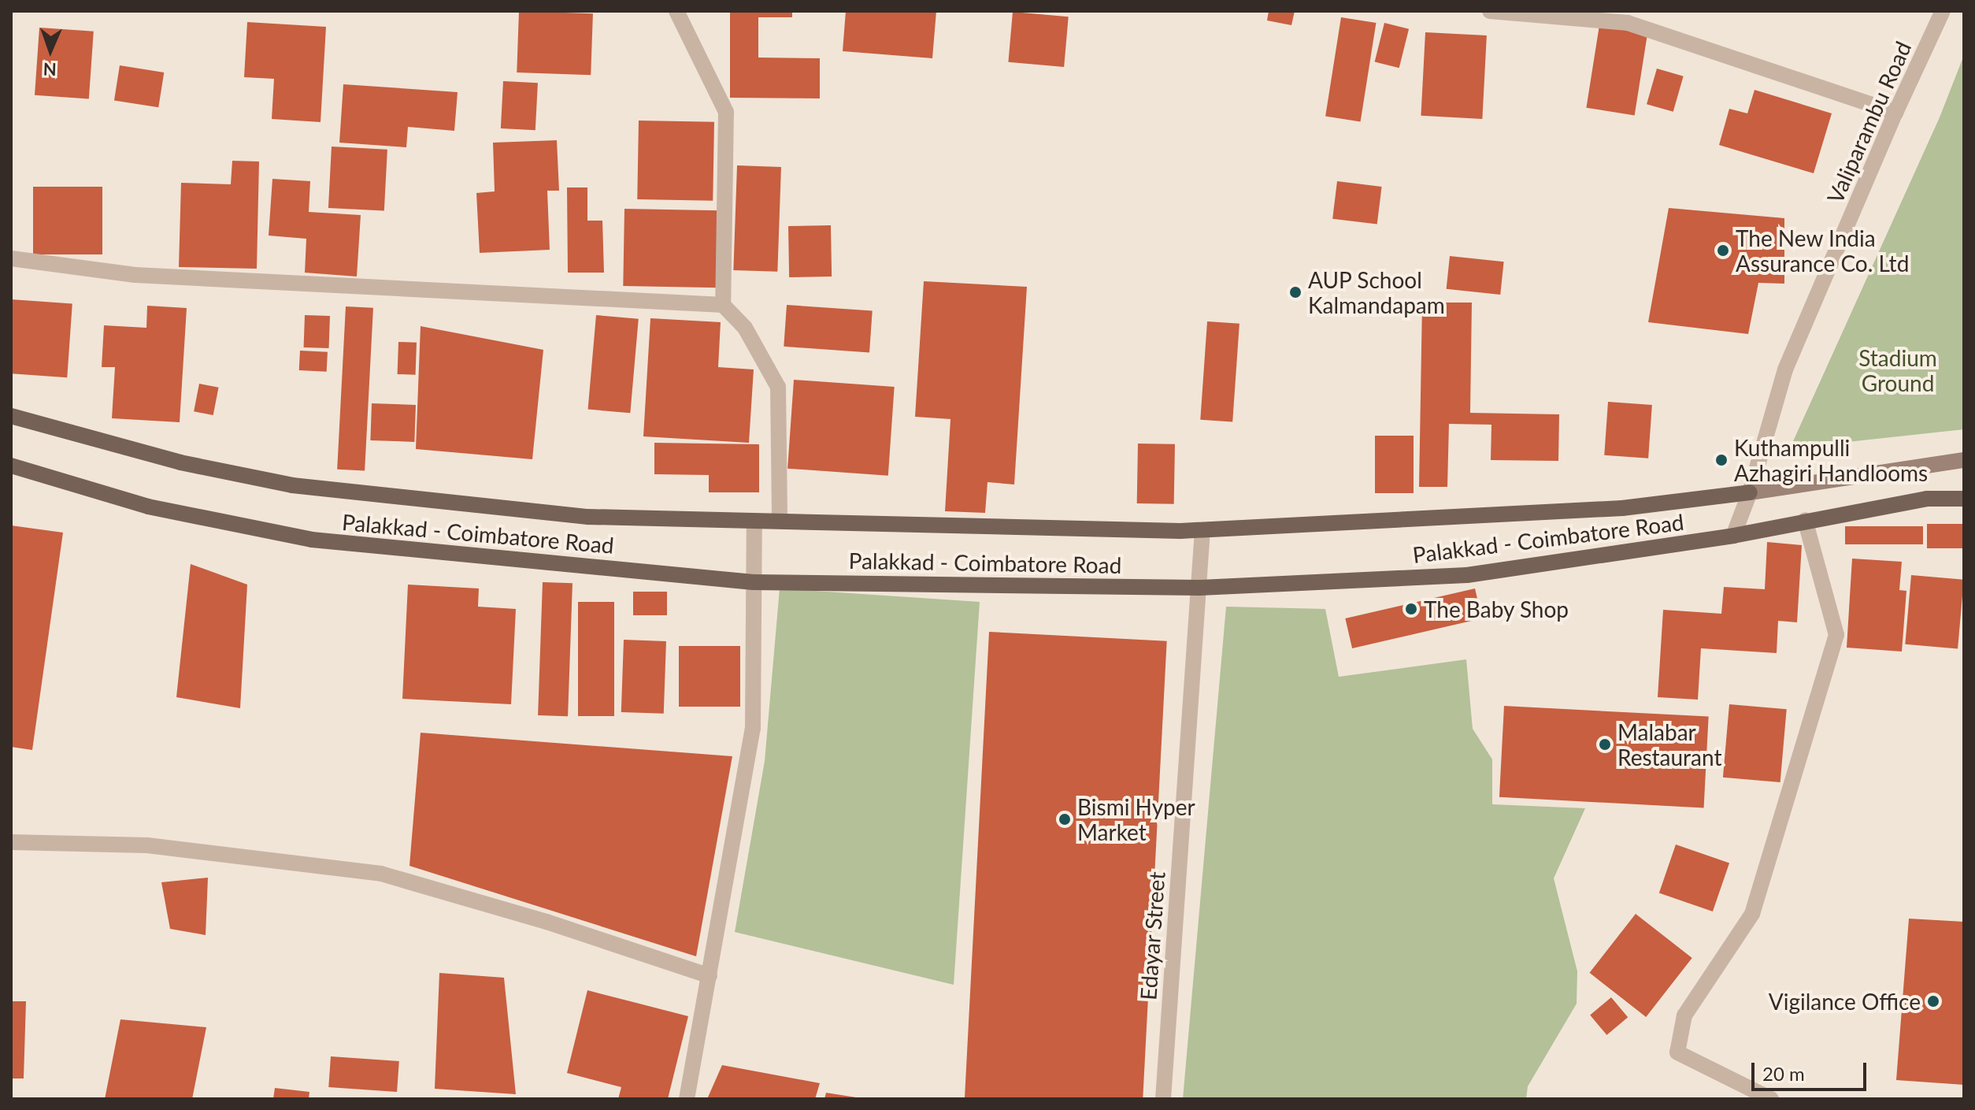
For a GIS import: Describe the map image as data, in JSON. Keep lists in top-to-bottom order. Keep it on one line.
{"streets":{"main road":["Palakkad - Coimbatore Road"],"street":["Valiparambu Road","Edayar Street"]},"crossings":[["Valiparambu Road","Palakkad - Coimbatore Road"],["Palakkad - Coimbatore Road","Edayar Street"]],"parks":["Stadium Ground"],"places":["The New India Assurance Co. Ltd","AUP School Kalmandapam","Kuthampulli Azhagiri Handlooms","The Baby Shop","Malabar Restaurant","Bismi Hyper Market","Vigilance Office"],"scale_bar":"20 m","north":"bottom"}
